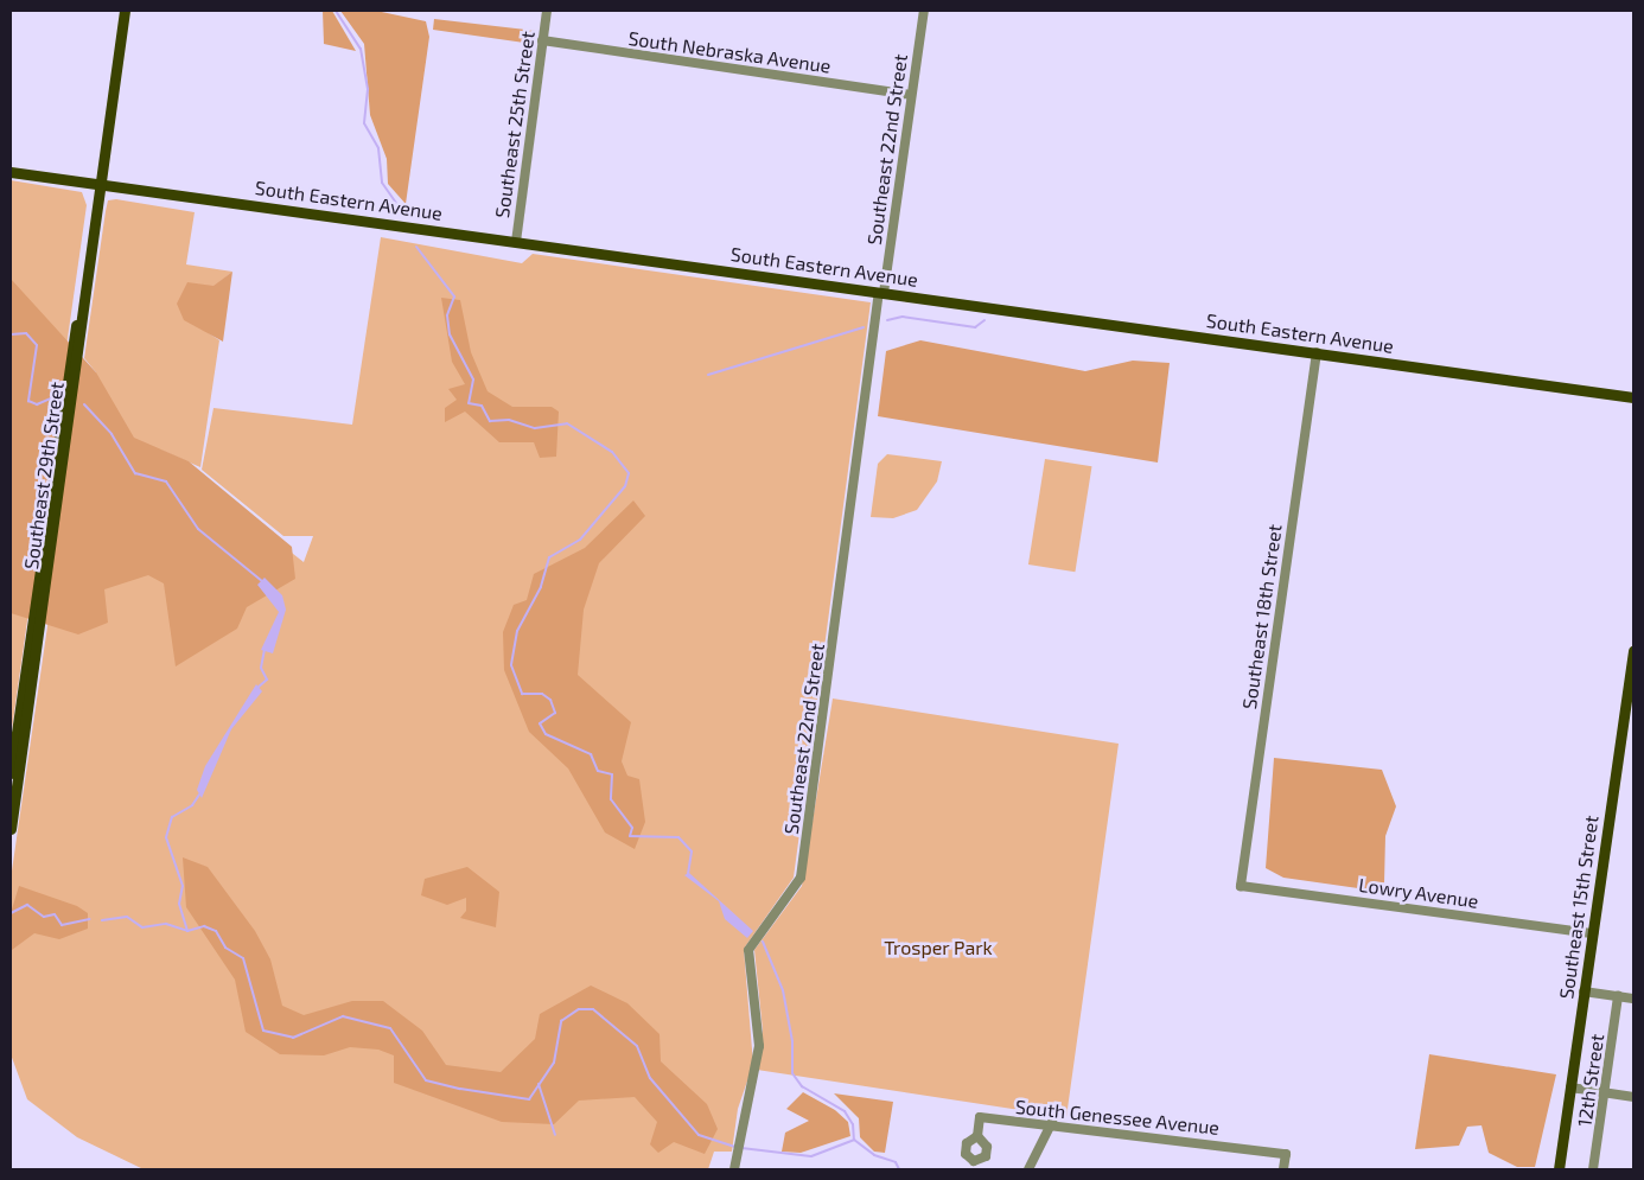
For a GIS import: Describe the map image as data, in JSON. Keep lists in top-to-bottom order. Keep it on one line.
{"streets":{"main road":["South Eastern Avenue","Southeast 29th Street","Southeast 15th Street"],"street":["South Nebraska Avenue","Southeast 25th Street","Southeast 22nd Street","Southeast 18th Street","Lowry Avenue","12th Street","South Genessee Avenue"]},"crossings":[["South Nebraska Avenue","Southeast 25th Street"],["South Nebraska Avenue","Southeast 22nd Street"],["Southeast 25th Street","South Eastern Avenue"],["Southeast 22nd Street","South Eastern Avenue"],["South Eastern Avenue","Southeast 29th Street"],["South Eastern Avenue","Southeast 18th Street"],["Southeast 18th Street","Lowry Avenue"],["Lowry Avenue","Southeast 15th Street"]],"parks":["Trosper Park"]}
